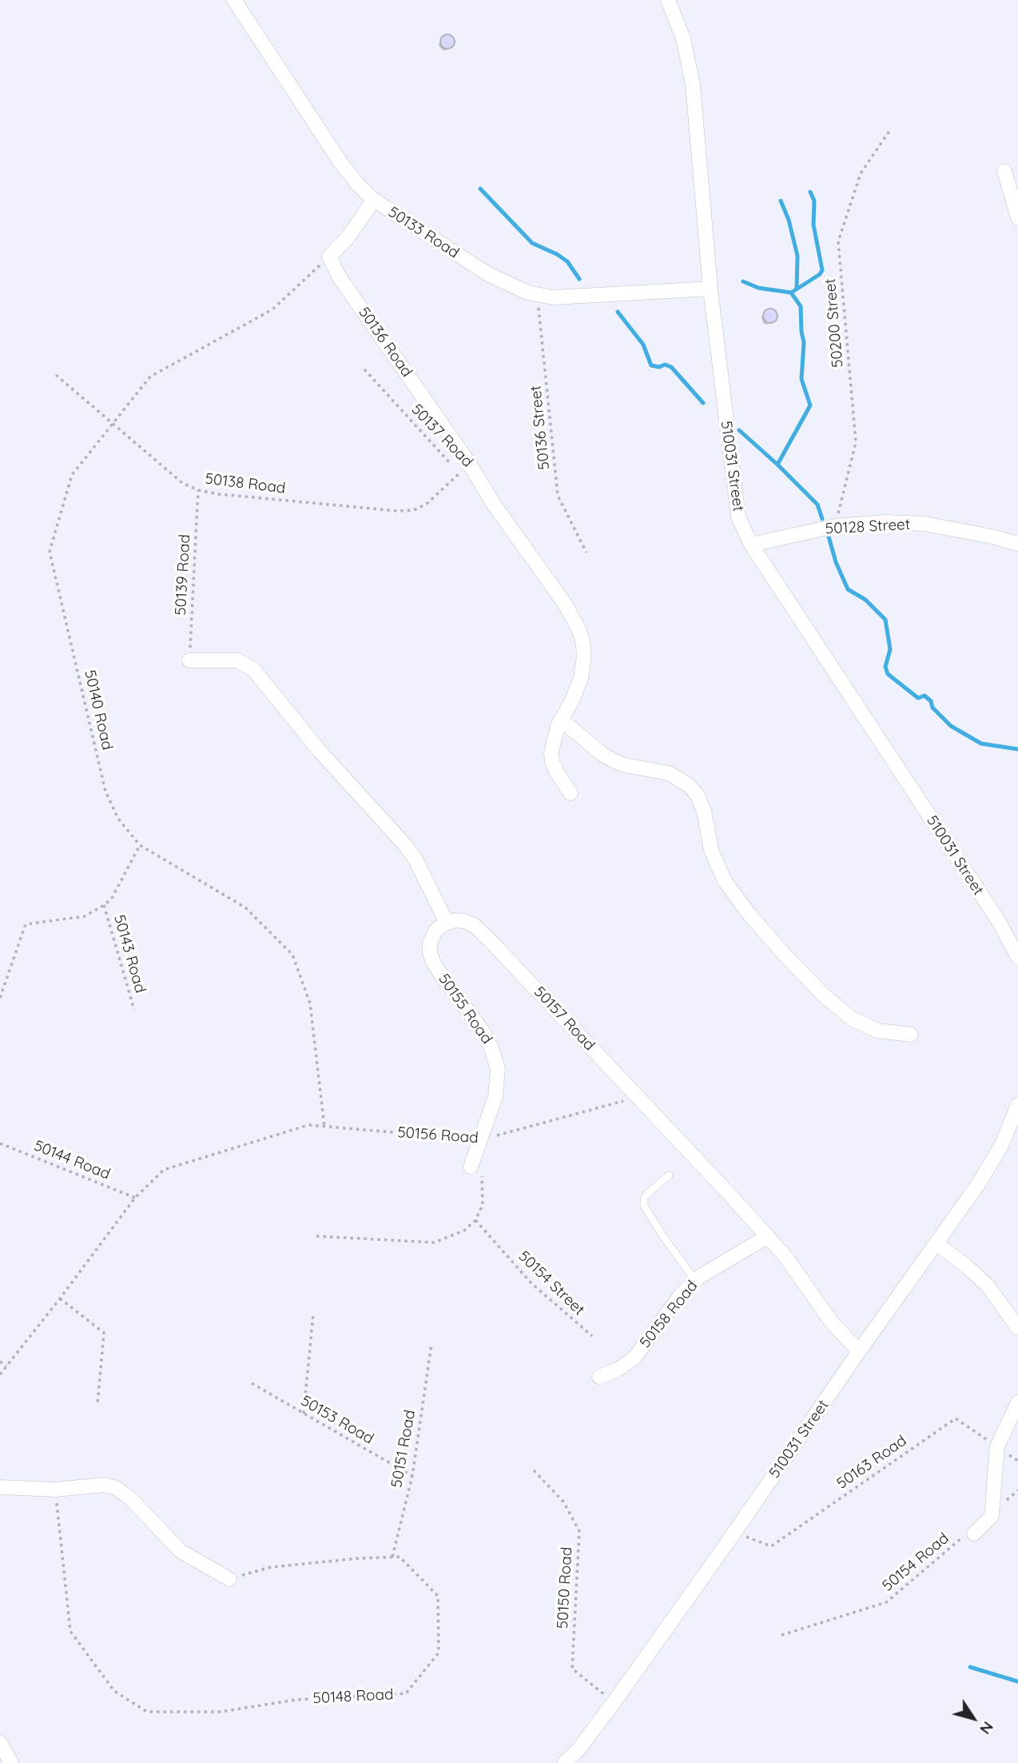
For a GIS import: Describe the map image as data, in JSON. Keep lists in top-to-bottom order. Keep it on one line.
{"streets":{"street":["50133 Road","50136 Road","510031 Street","50128 Street","50155 Road","50157 Road","50158 Road"],"path":["50200 Street","50136 Street","50137 Road","50138 Road","50139 Road","50140 Road","50143 Road","50156 Road","50144 Road","50154 Street","50153 Road","50151 Road","50163 Road","50154 Road","50150 Road","50148 Road"]},"crossings":[["50133 Road","50136 Street"],["50133 Road","510031 Street"],["50200 Street","50128 Street"],["50136 Road","50137 Road"],["50136 Road","50140 Road"],["50137 Road","50138 Road"],["510031 Street","50128 Street"],["510031 Street","50163 Road"],["510031 Street","50150 Road"],["50138 Road","50139 Road"],["50138 Road","50140 Road"],["50140 Road","50156 Road"],["50155 Road","50157 Road"],["50155 Road","50156 Road"],["50157 Road","50156 Road"],["50156 Road","50144 Road"],["50153 Road","50151 Road"],["50151 Road","50148 Road"]],"north":"bottom right"}
